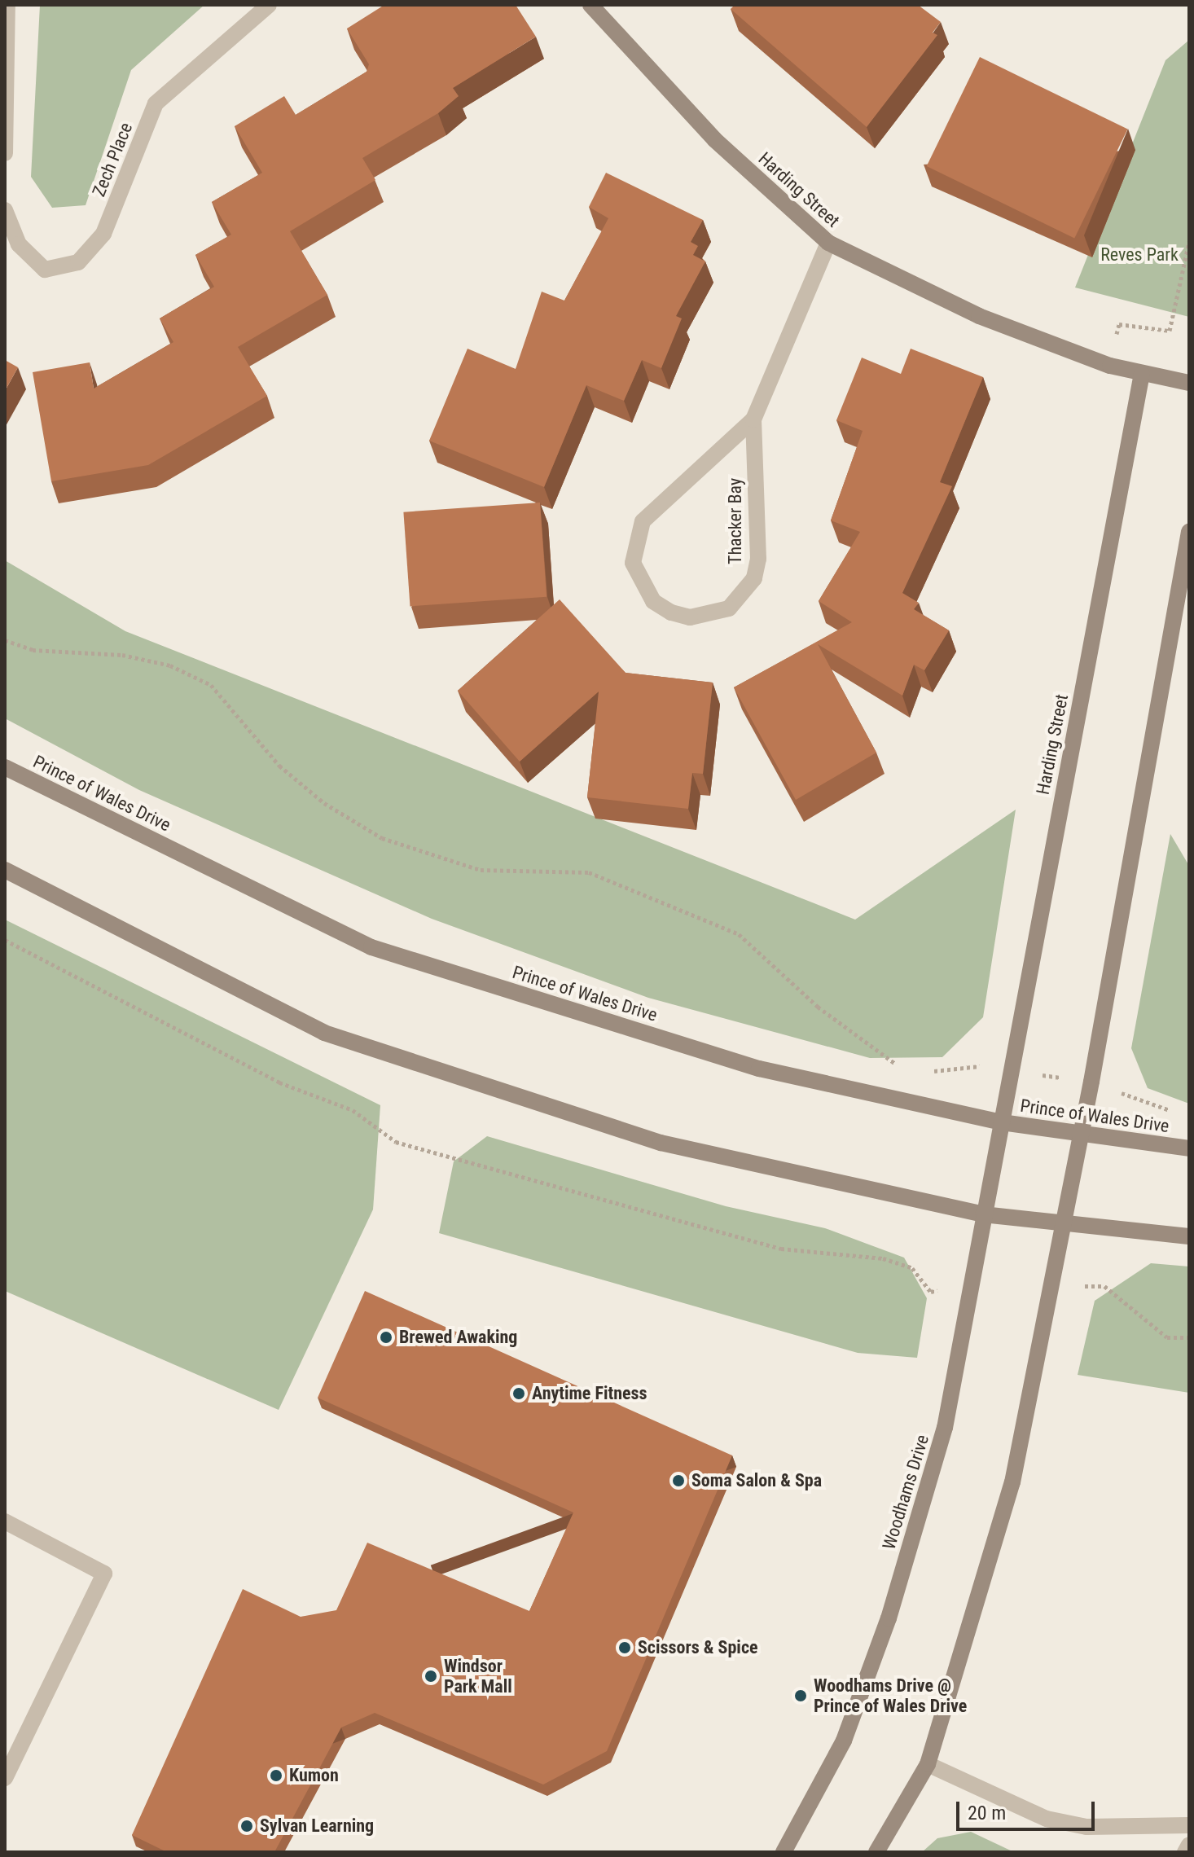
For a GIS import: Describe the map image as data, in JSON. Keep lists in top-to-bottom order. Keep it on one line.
{"streets":{"street":["Zech Place","Harding Street","Thacker Bay","Prince of Wales Drive","Woodhams Drive"]},"crossings":[["Harding Street","Thacker Bay"],["Harding Street","Prince of Wales Drive"],["Harding Street","Woodhams Drive"],["Prince of Wales Drive","Woodhams Drive"]],"parks":["Reves Park"],"places":["Brewed Awaking","Anytime Fitness","Soma Salon & Spa","Scissors & Spice","Windsor Park Mall","Woodhams Drive @ Prince of Wales Drive","Kumon","Sylvan Learning"],"scale_bar":"20 m"}
